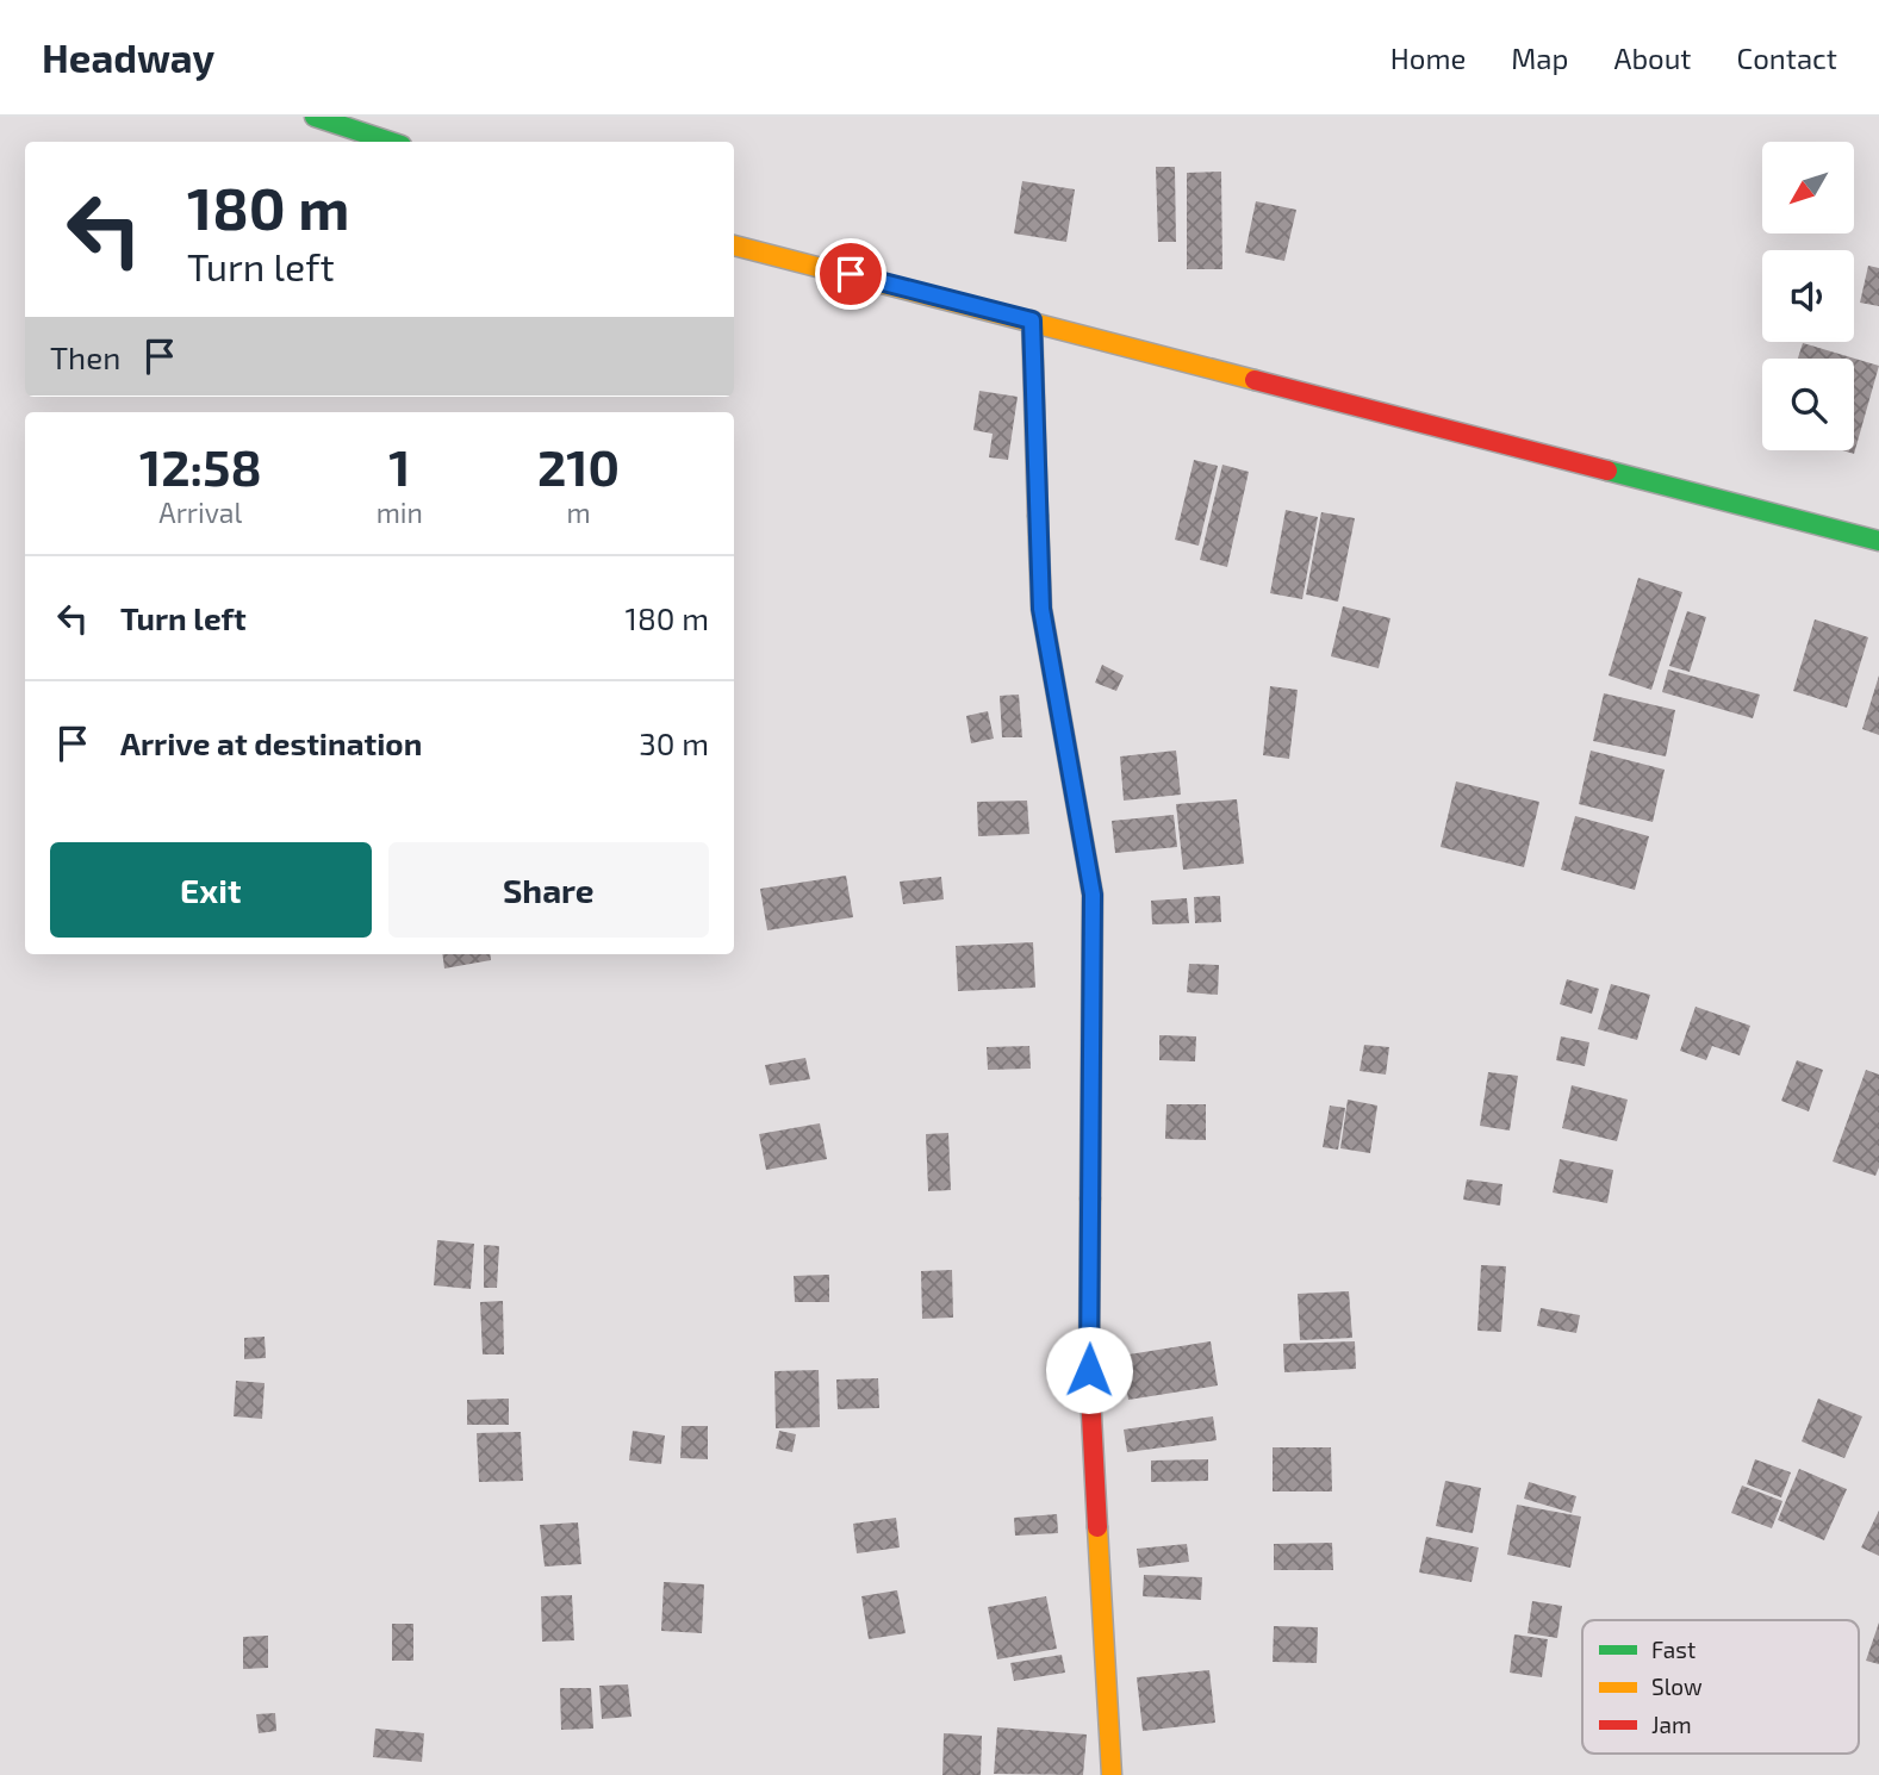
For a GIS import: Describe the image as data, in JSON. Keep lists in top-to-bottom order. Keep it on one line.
{"legend":["Fast","Slow","Jam"],"north":"bottom left","page":{"header":"Headway","nav":["Home","Map","About","Contact"],"turn":["180 m","Turn left"],"then":"Then","eta":["12:58","Arrival","1","min","210","m"],"list":[{"name":"Turn left","value":"180 m"},{"name":"Arrive at destination","value":"30 m"}],"buttons":["Exit","Share"]}}
